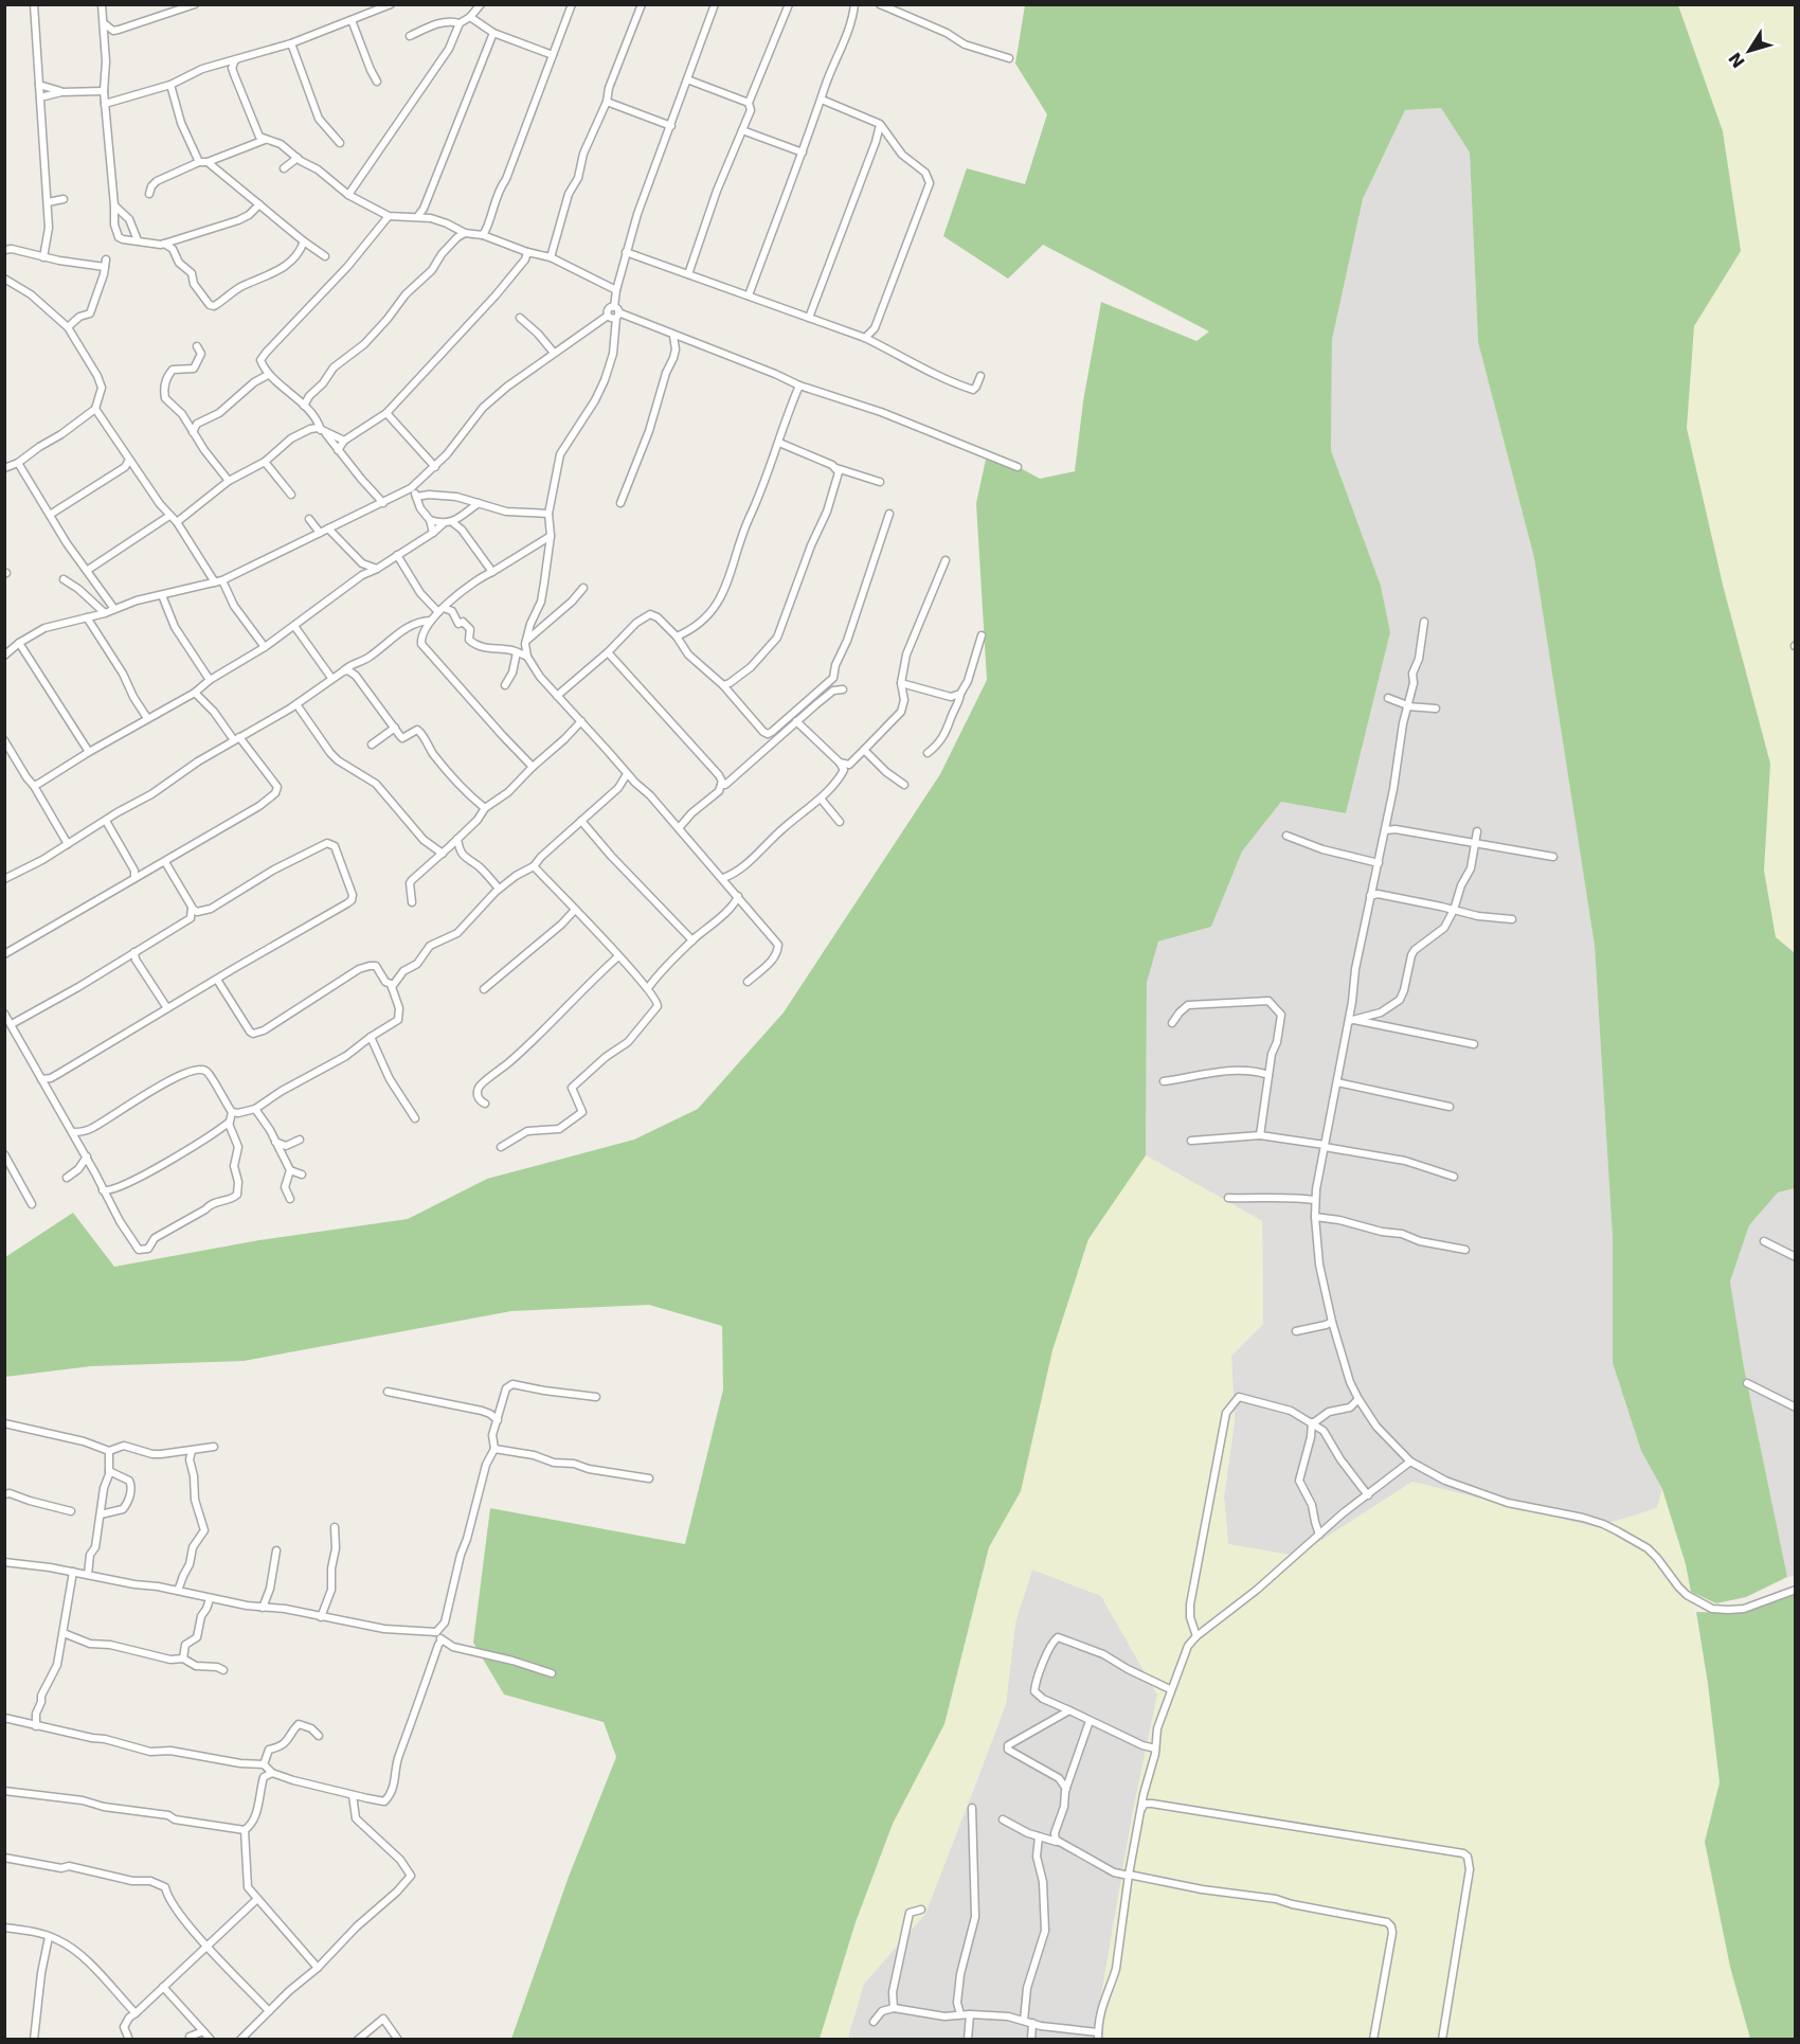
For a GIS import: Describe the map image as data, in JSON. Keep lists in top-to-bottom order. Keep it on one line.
{"north":"bottom left"}
